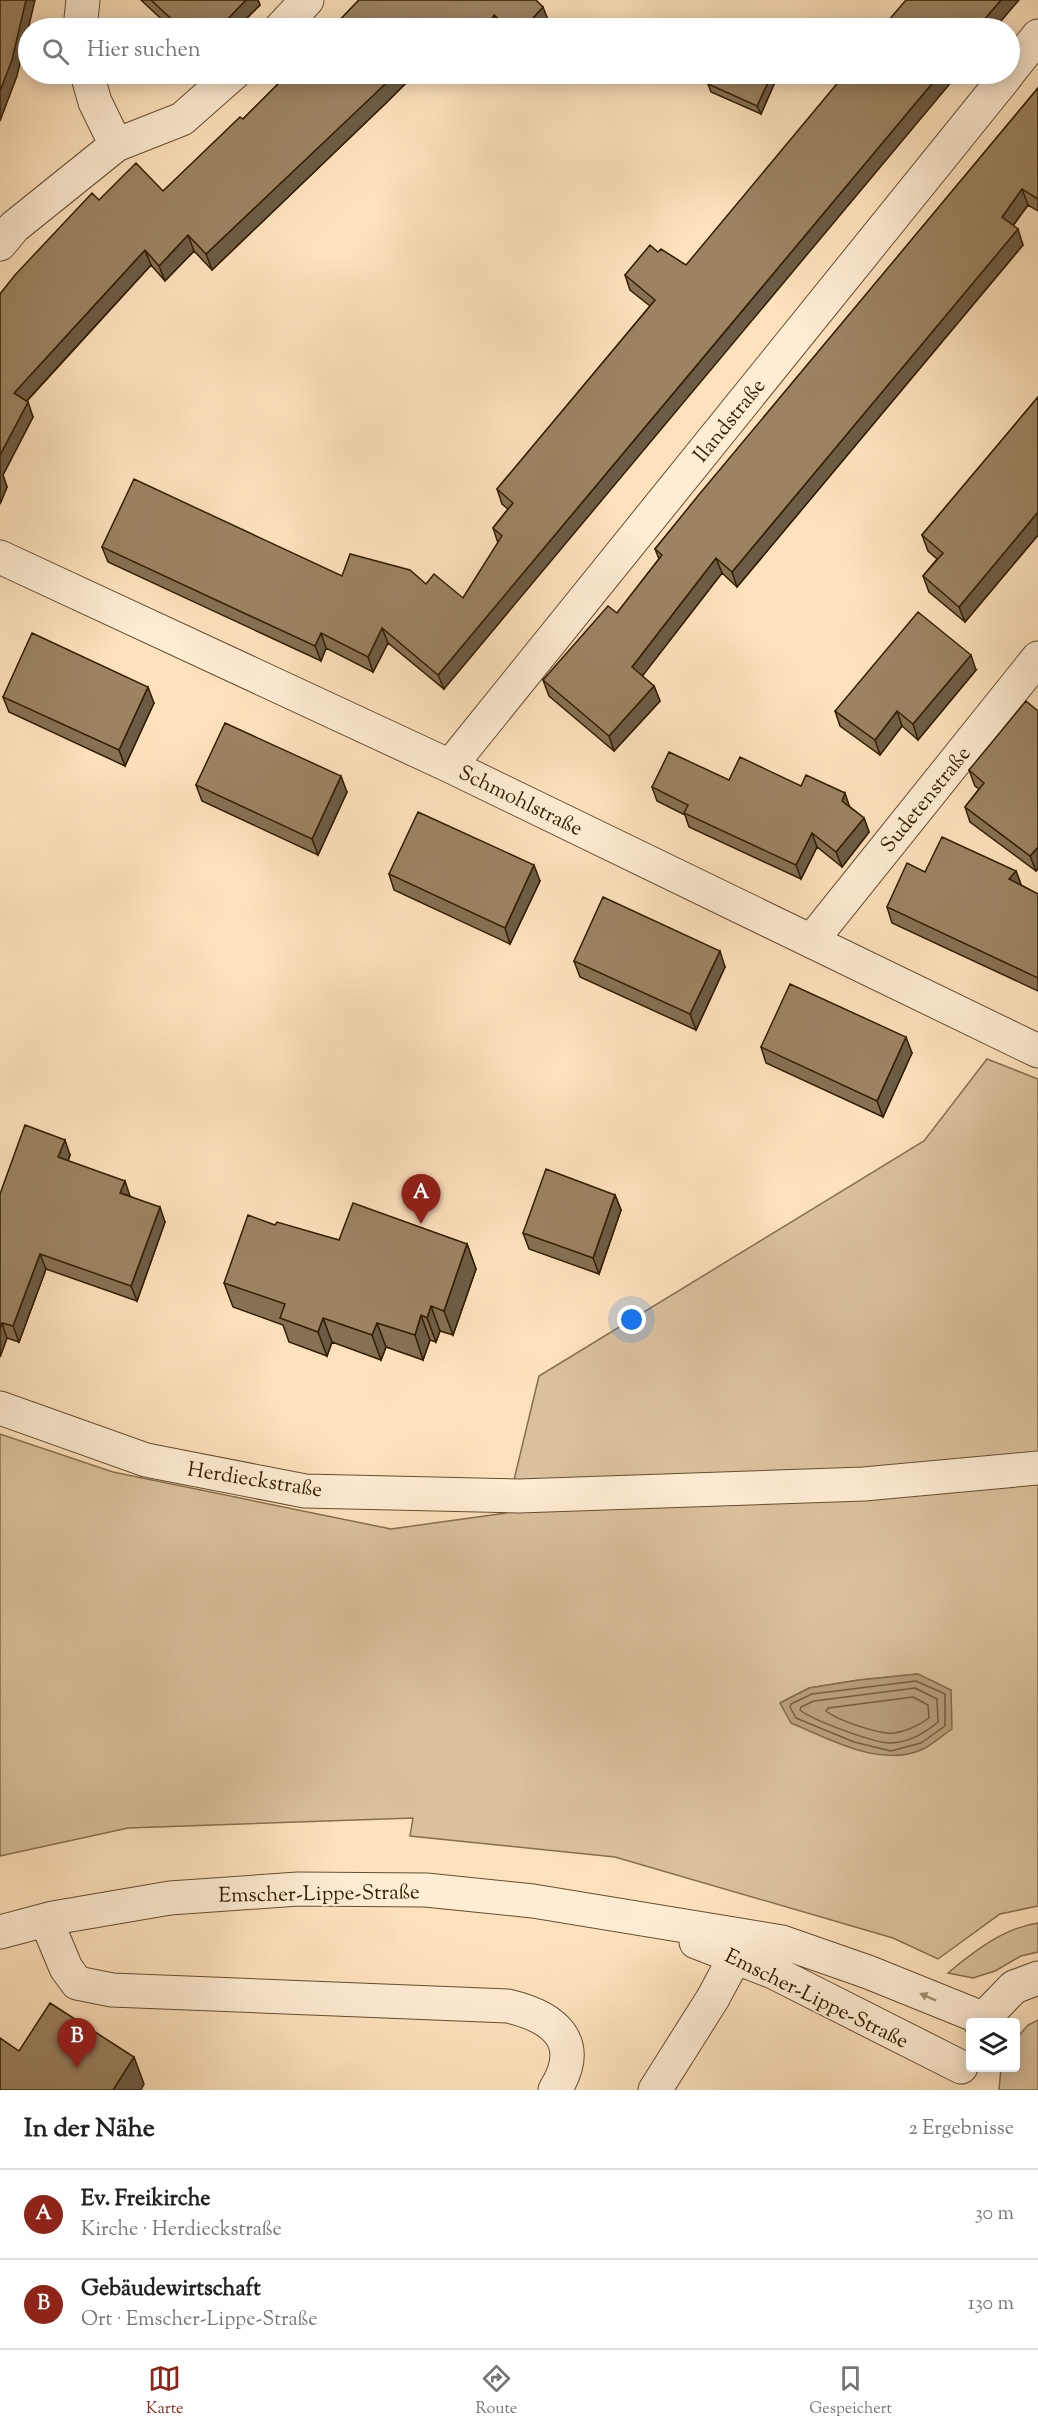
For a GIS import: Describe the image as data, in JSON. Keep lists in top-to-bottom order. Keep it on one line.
{"streets":{"street":["Ilandstraße","Sudetenstraße","Schmohlstraße","Herdieckstraße","Emscher-Lippe-Straße"]},"crossings":[["Ilandstraße","Schmohlstraße"],["Sudetenstraße","Schmohlstraße"]],"page":{"search":"Hier suchen","pins":["A","B"],"heading":["In der Nähe","2 Ergebnisse"],"list":[{"mark":"A","name":"Ev. Freikirche","note":"Kirche · Herdieckstraße","value":"30 m"},{"mark":"B","name":"Gebäudewirtschaft","note":"Ort · Emscher-Lippe-Straße","value":"130 m"}],"nav":["Karte","Route","Gespeichert"]}}
